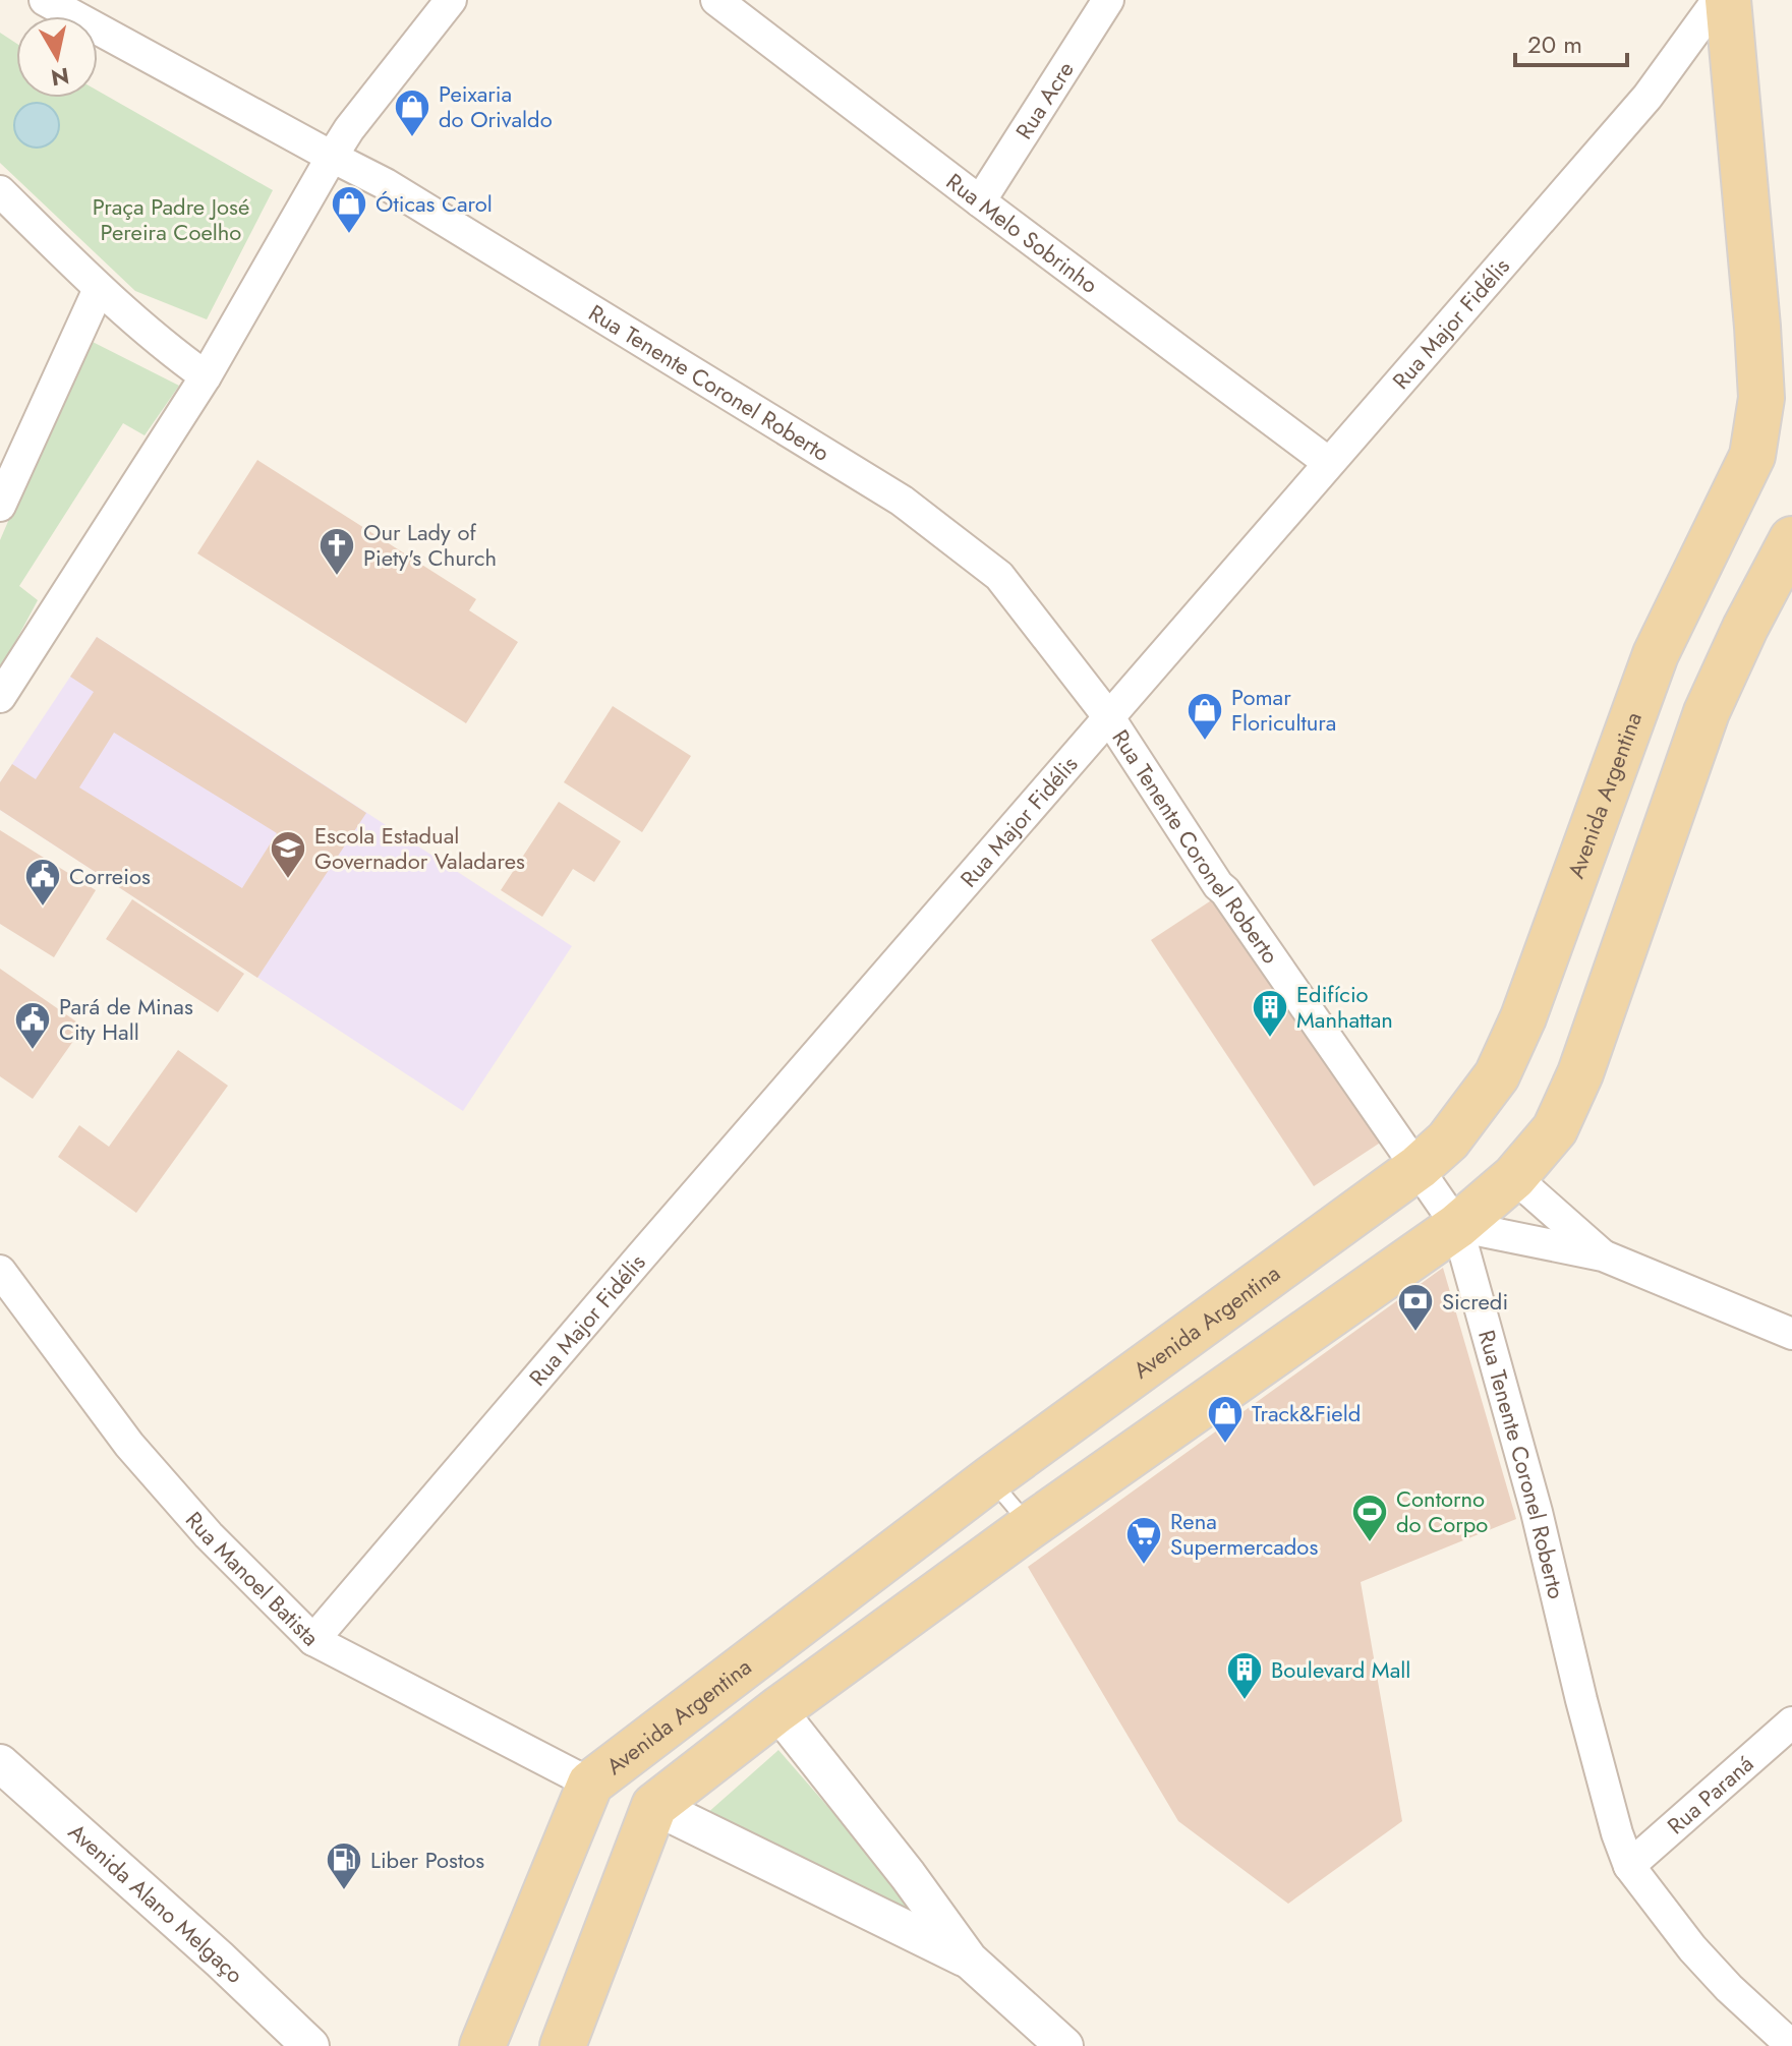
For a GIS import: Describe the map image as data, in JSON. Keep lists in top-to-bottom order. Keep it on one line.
{"streets":{"main road":["Avenida Argentina"],"street":["Rua Acre","Rua Melo Sobrinho","Rua Major Fidélis","Rua Tenente Coronel Roberto","Rua Manoel Batista","Rua Paraná","Avenida Alano Melgaço"]},"crossings":[["Rua Acre","Rua Melo Sobrinho"],["Rua Melo Sobrinho","Rua Major Fidélis"],["Rua Major Fidélis","Rua Tenente Coronel Roberto"],["Rua Major Fidélis","Rua Manoel Batista"],["Rua Tenente Coronel Roberto","Avenida Argentina"],["Rua Tenente Coronel Roberto","Rua Paraná"],["Avenida Argentina","Rua Manoel Batista"]],"parks":["Praça Padre José Pereira Coelho"],"places":{"shop":["Peixaria do Orivaldo","Óticas Carol","Pomar Floricultura","Track&Field"],"church":["Our Lady of Piety's Church"],"school or university":["Escola Estadual Governador Valadares"],"public building":["Correios","Pará de Minas City Hall"],"building":["Edifício Manhattan","Boulevard Mall"],"bank":["Sicredi"],"sports":["Contorno do Corpo"],"supermarket":["Rena Supermercados"],"fuel station":["Liber Postos"]},"scale_bar":"20 m","north":"bottom"}
